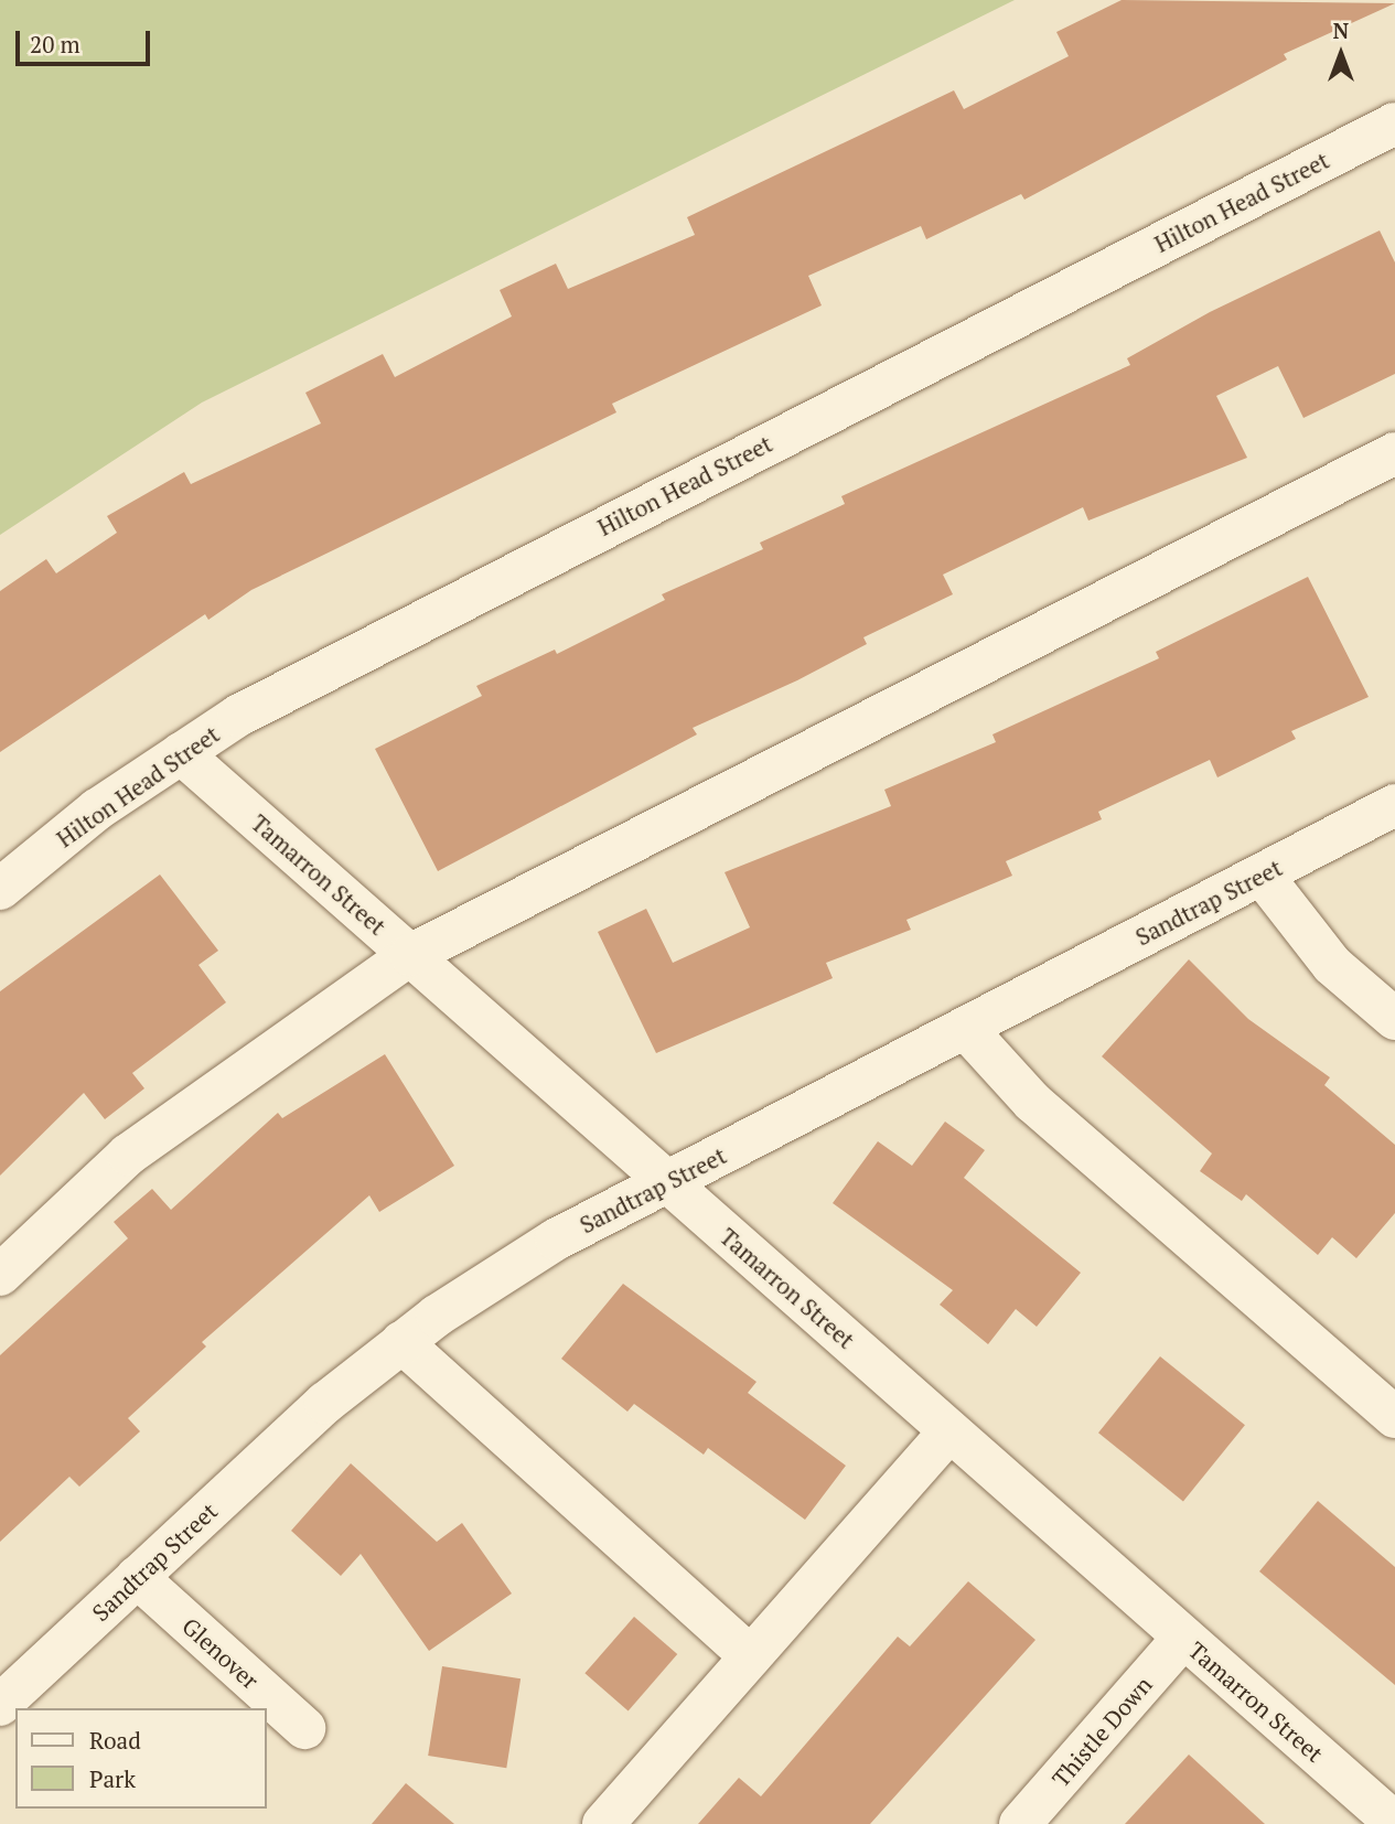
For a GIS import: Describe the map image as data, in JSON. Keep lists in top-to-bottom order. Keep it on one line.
{"streets":{"street":["Hilton Head Street","Tamarron Street","Sandtrap Street","Glenover","Thistle Down"]},"crossings":[["Hilton Head Street","Tamarron Street"],["Tamarron Street","Sandtrap Street"],["Tamarron Street","Thistle Down"],["Sandtrap Street","Glenover"]],"legend":["Road","Park"],"scale_bar":"20 m","north":"top"}
